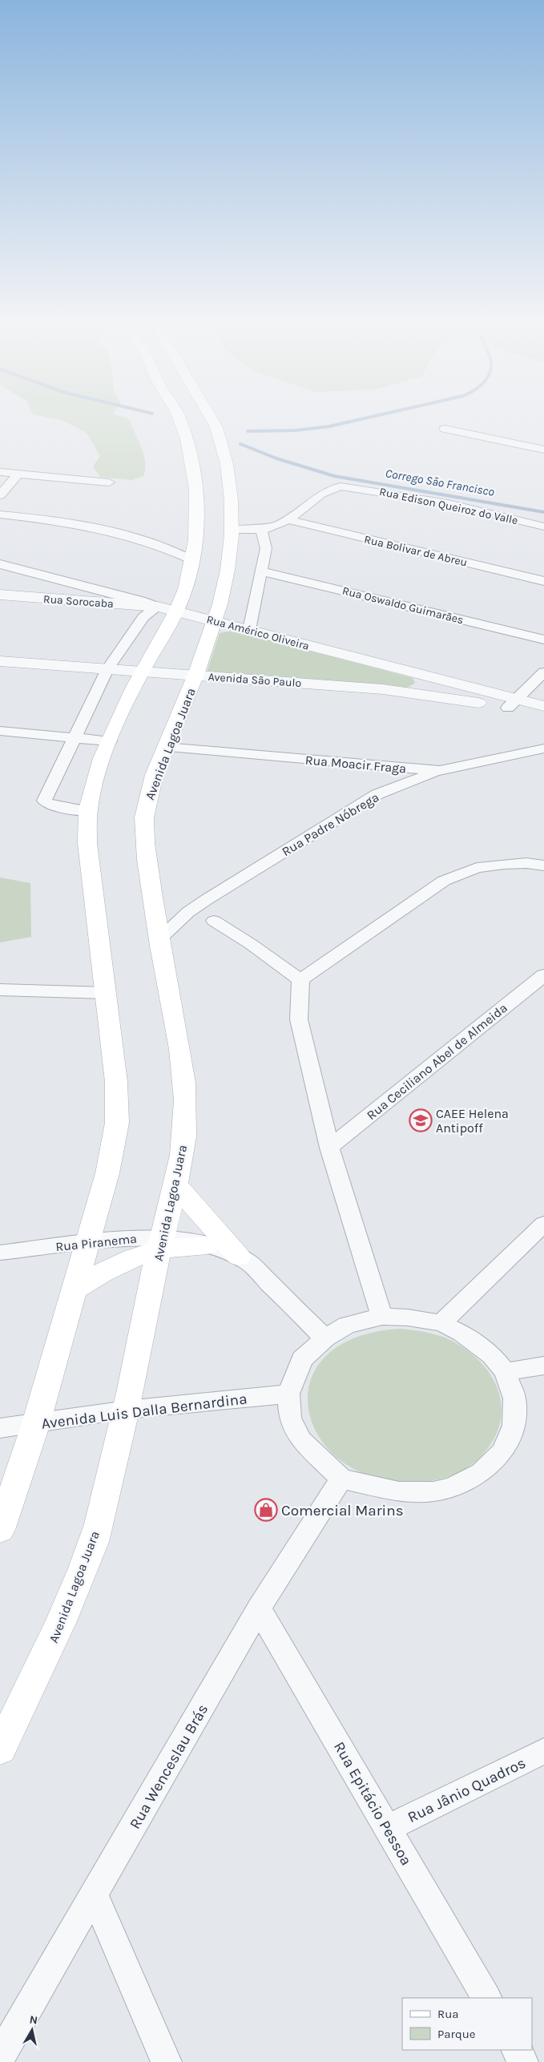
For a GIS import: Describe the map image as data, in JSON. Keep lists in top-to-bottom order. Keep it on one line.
{"streets":{"main road":["Avenida Lagoa Juara"],"street":["Rua Edison Queiroz do Valle","Rua Bolivar de Abreu","Rua Sorocaba","Rua Oswaldo Guimarães","Rua Américo Oliveira","Avenida São Paulo","Rua Moacir Fraga","Rua Padre Nóbrega","Rua Ceciliano Abel de Almeida","Rua Piranema","Avenida Luis Dalla Bernardina","Rua Wenceslau Brás","Rua Jânio Quadros","Rua Epitácio Pessoa"]},"crossings":[["Rua Edison Queiroz do Valle","Rua Bolivar de Abreu"],["Rua Sorocaba","Rua Américo Oliveira"],["Rua Américo Oliveira","Avenida São Paulo"],["Rua Américo Oliveira","Avenida Lagoa Juara"],["Avenida São Paulo","Avenida Lagoa Juara"],["Avenida Lagoa Juara","Rua Moacir Fraga"],["Avenida Lagoa Juara","Rua Padre Nóbrega"],["Avenida Lagoa Juara","Rua Piranema"],["Avenida Lagoa Juara","Avenida Luis Dalla Bernardina"],["Rua Moacir Fraga","Rua Padre Nóbrega"],["Rua Wenceslau Brás","Rua Epitácio Pessoa"],["Rua Jânio Quadros","Rua Epitácio Pessoa"]],"water":["Corrego São Francisco"],"places":{"school or university":["CAEE Helena Antipoff"],"shop":["Comercial Marins"]},"legend":["Rua","Parque"],"north":"top"}
